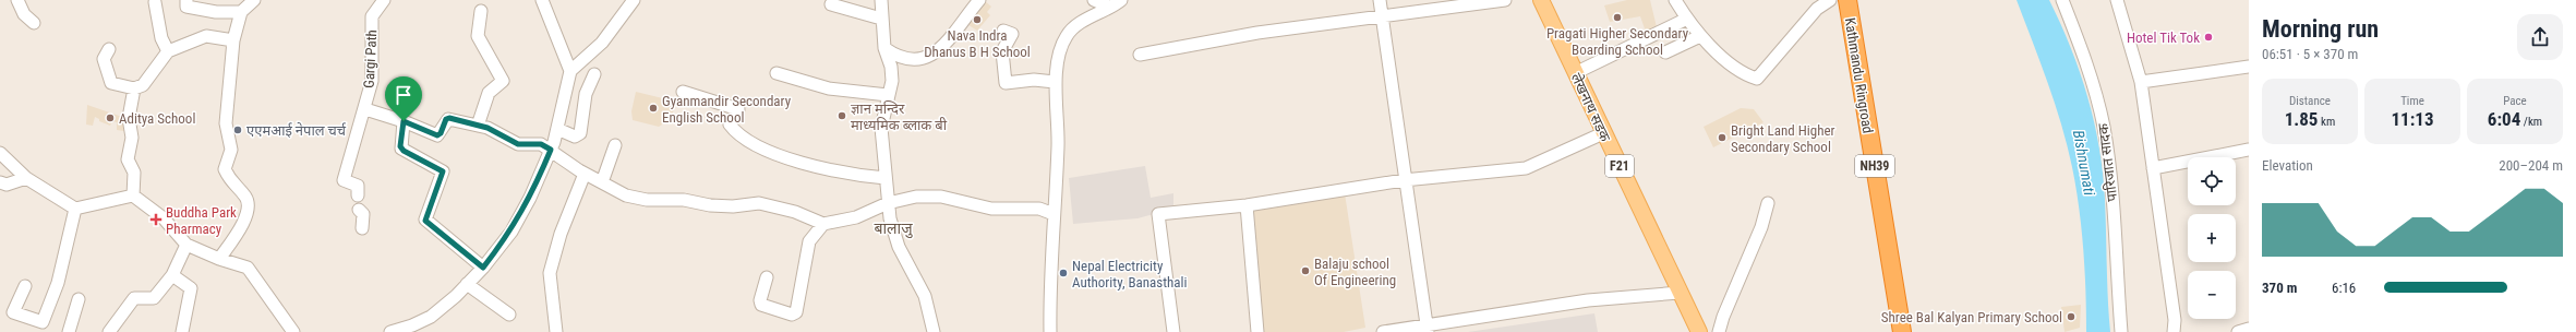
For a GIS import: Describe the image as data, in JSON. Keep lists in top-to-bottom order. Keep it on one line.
{"streets":{"highway":["Kathmandu Ringroad","NH39"],"main road":["लेखनाथ सडक","F21"],"street":["Gargi Path","पारिजात सादक"]},"districts":["बालाजु"],"water":["Bishnumati"],"places":{"other":["Pragati Higher Secondary Boarding School","Nava Indra Dhanus B H School","Hotel Tik Tok","Gyanmandir Secondary English School","ज्ञान मन्दिर माध्यमिक ब्लाक बी","Aditya School","एएमआई नेपाल चर्च","Bright Land Higher Secondary School","Balaju school Of Engineering","Nepal Electricity Authority, Banasthali","Shree Bal Kalyan Primary School"],"health":["Buddha Park Pharmacy"]},"page":{"heading":["Morning run","06:51 · 5 × 370 m"],"stats":[["Distance","1.85 km"],["Time","11:13"],["Pace","6:04 /km"]],"chart":["Elevation","200–204 m"],"map_buttons":["+","−"],"list":[{"name":"370 m","note":"6:16"}]}}
